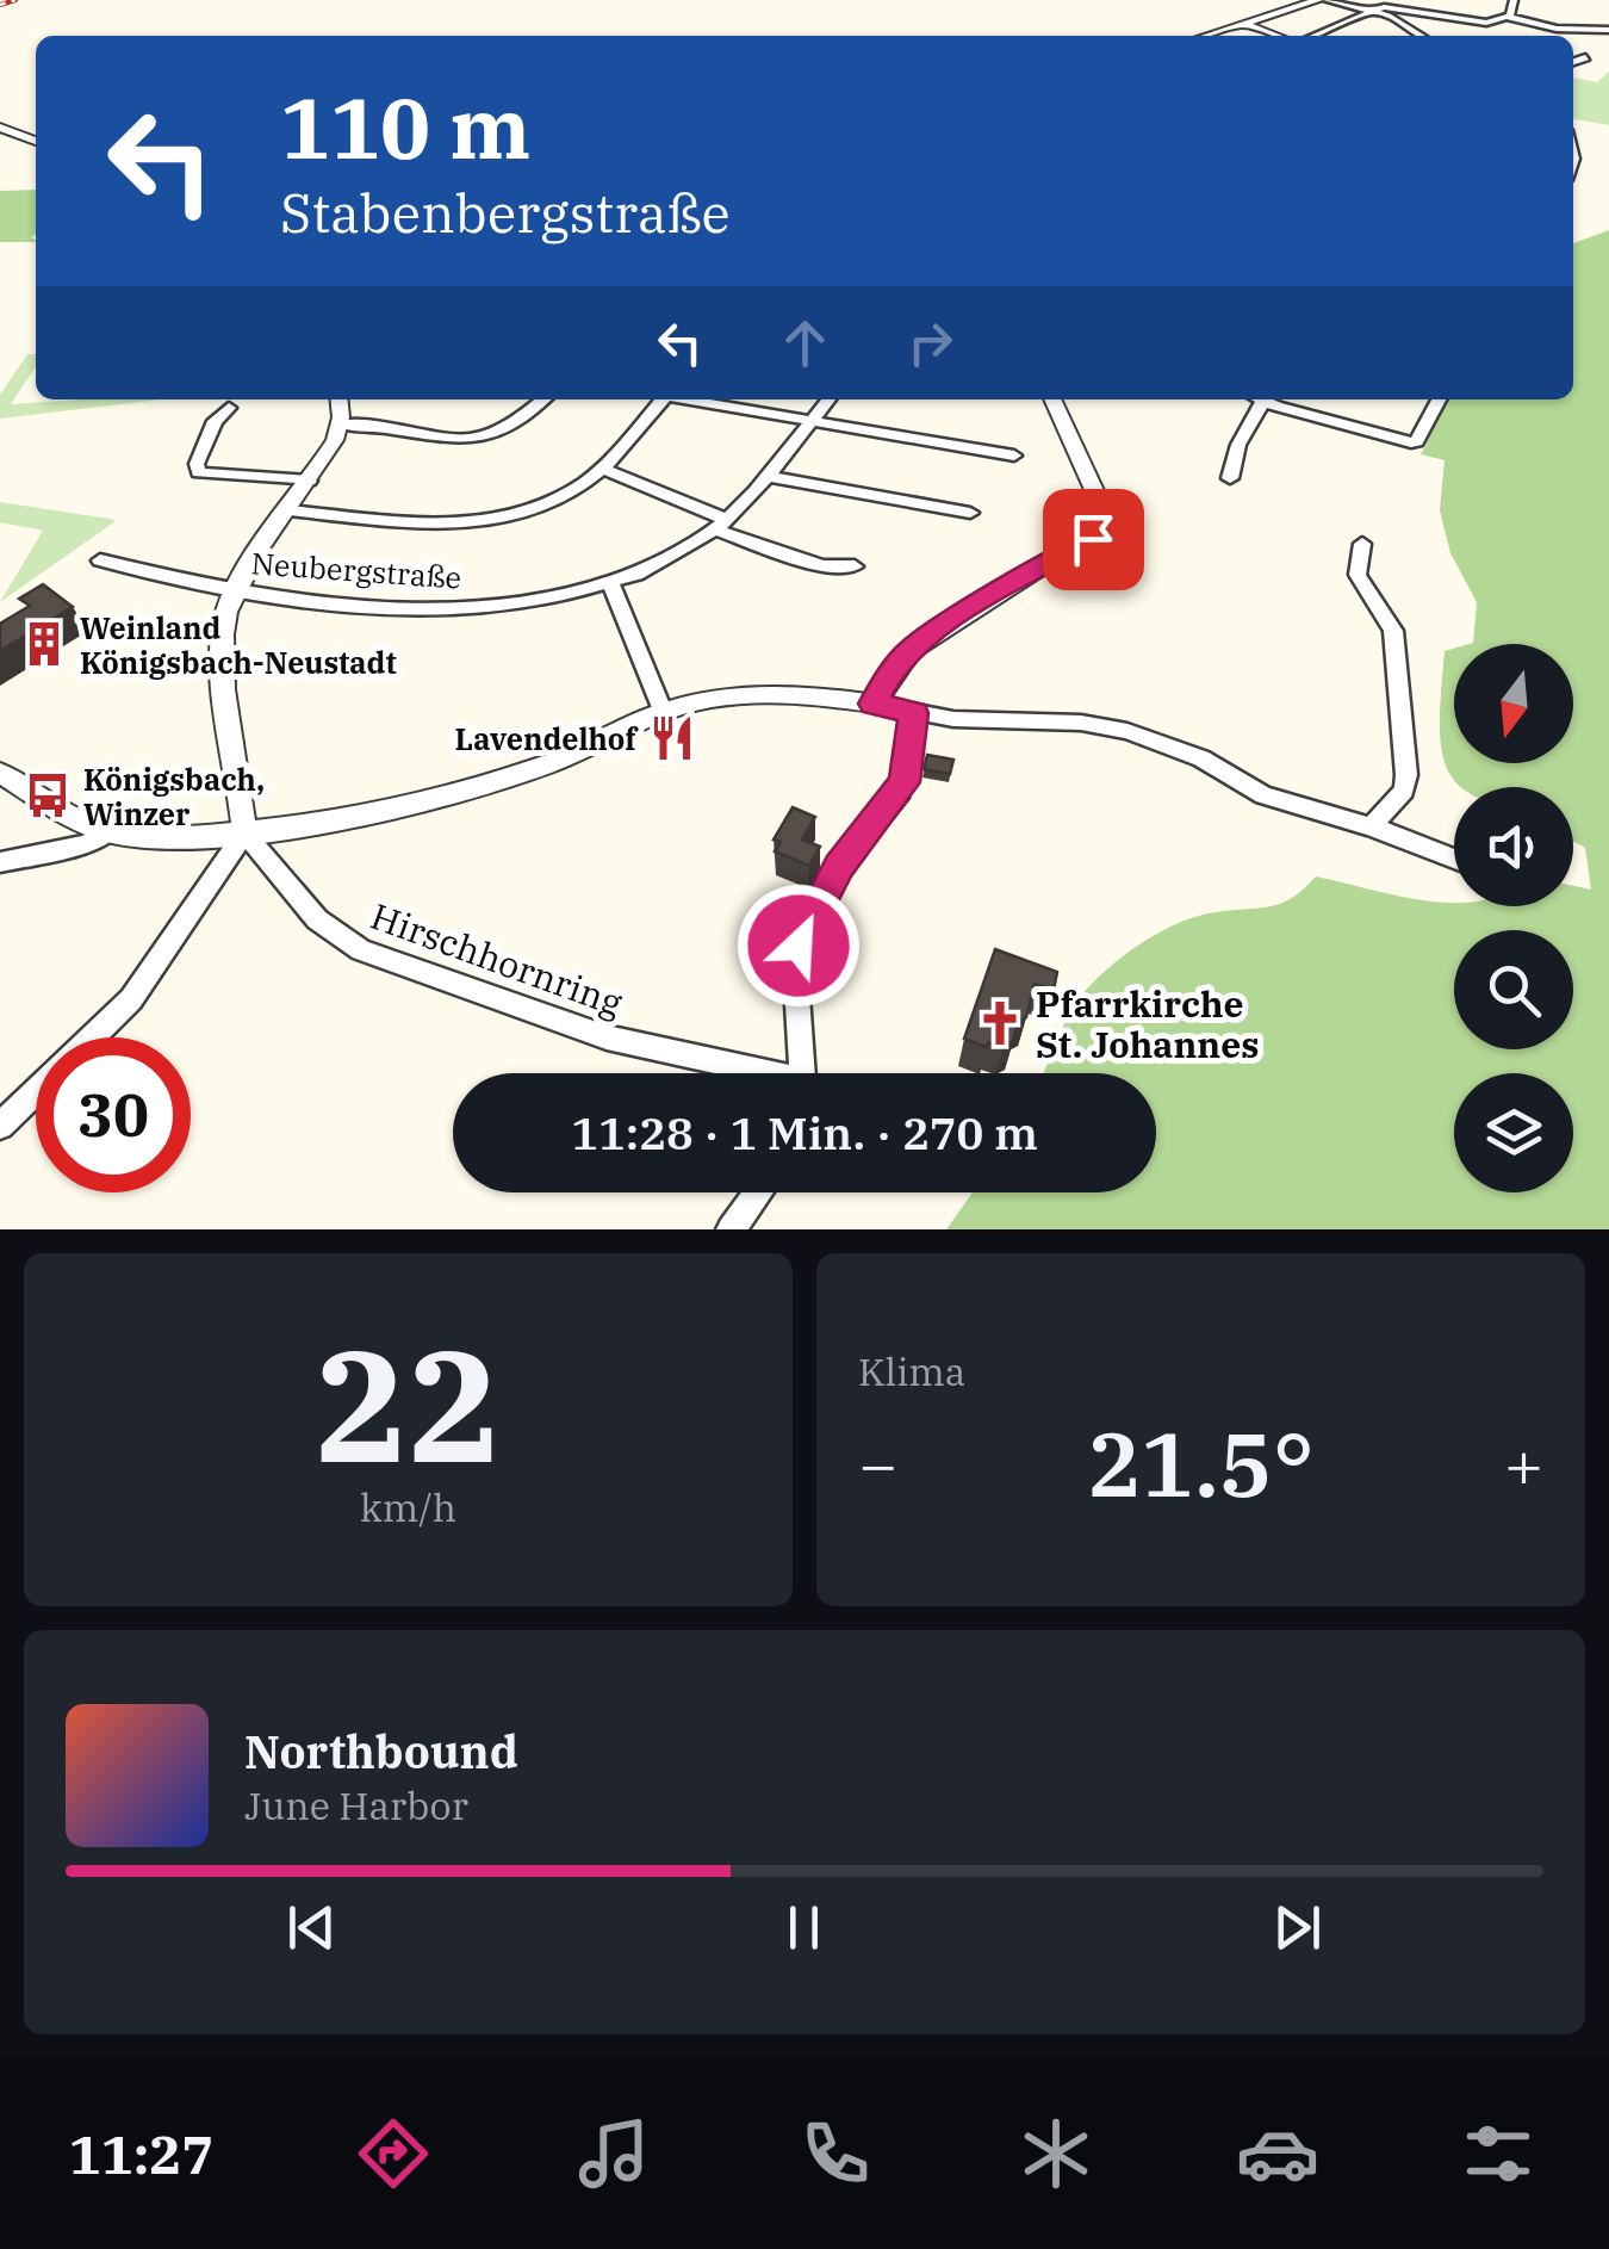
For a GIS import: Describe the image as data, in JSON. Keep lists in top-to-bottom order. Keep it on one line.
{"streets":{"street":["Neubergstraße","Hirschhornring"]},"places":{"building":["Weinland Königsbach-Neustadt"],"restaurant":["Lavendelhof"],"bus stop":["Königsbach, Winzer"],"church":["Pfarrkirche St. Johannes"]},"north":"bottom","page":{"turn":["110 m","Stabenbergstraße"],"limit":"30","trip":"11:28 · 1 Min. · 270 m","tile":[["22","km/h"],"Klima"],"heat":["−","21.5°","+"],"song":["Northbound","June Harbor"],"tabs":"11:27"}}
